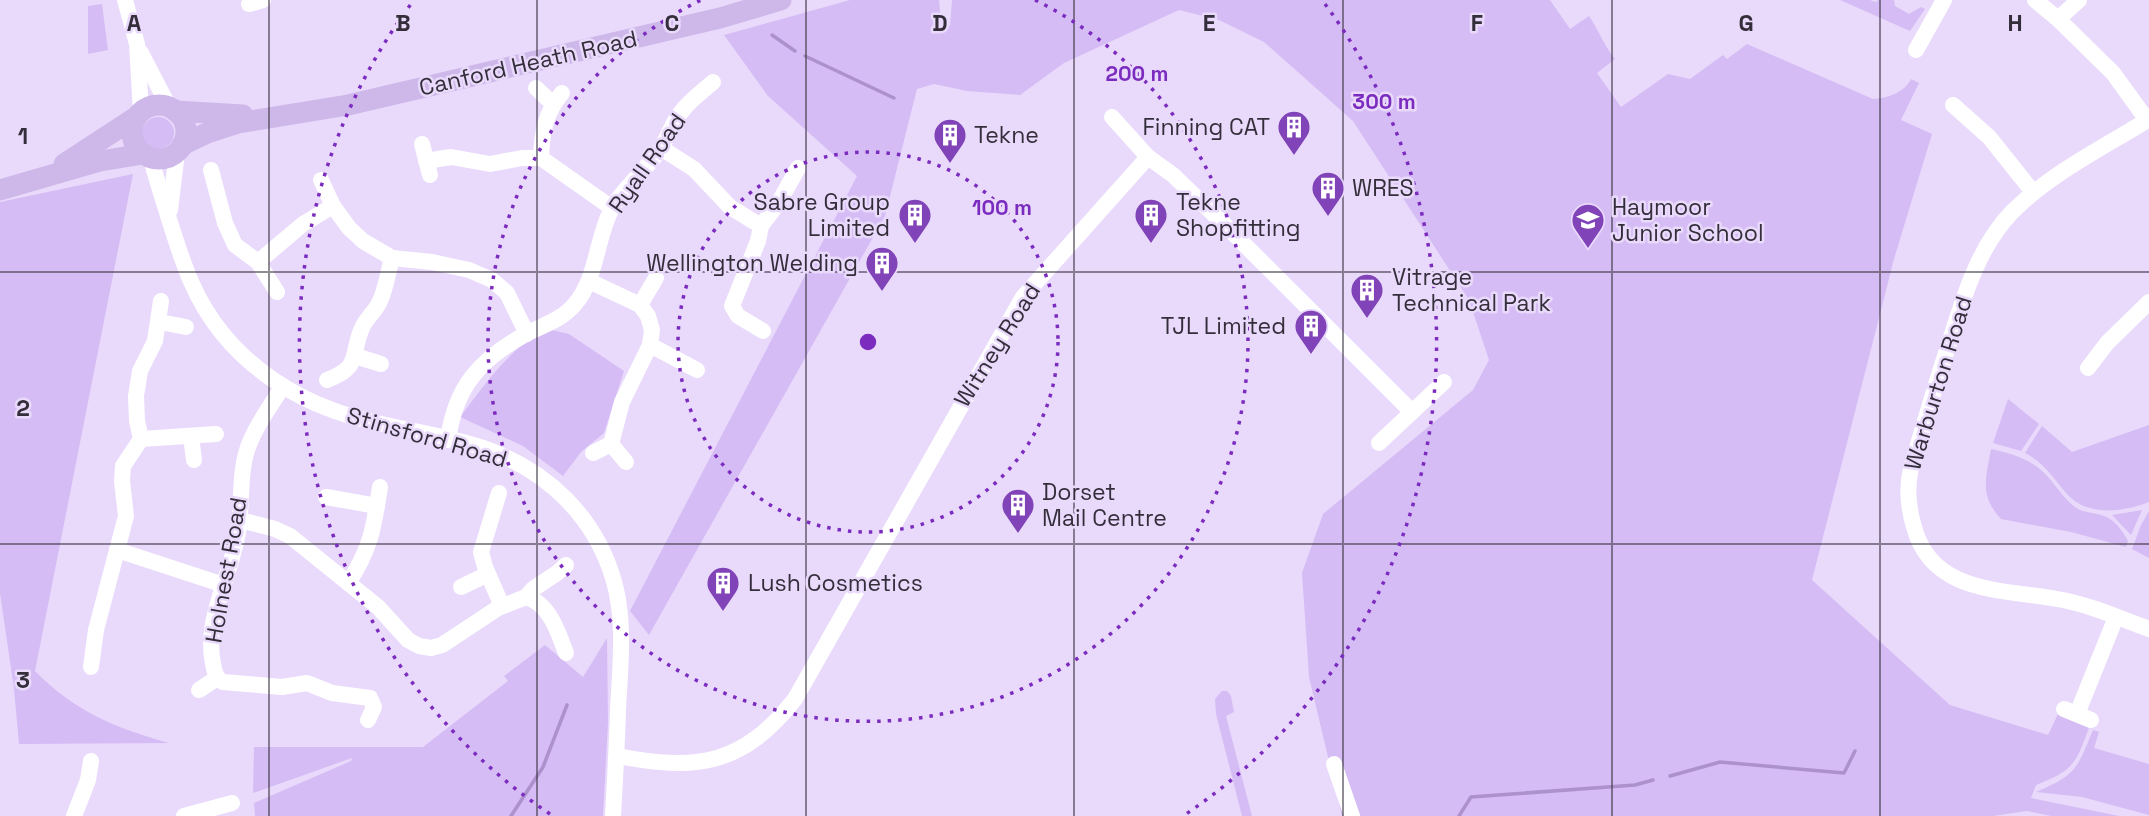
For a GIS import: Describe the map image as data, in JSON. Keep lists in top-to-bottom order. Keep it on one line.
{"streets":{"main road":["Canford Heath Road"],"street":["Ryall Road","Witney Road","Warburton Road","Stinsford Road","Holnest Road"]},"crossings":[["Canford Heath Road","Stinsford Road"],["Ryall Road","Stinsford Road"],["Witney Road","Stinsford Road"],["Stinsford Road","Holnest Road"]],"places":{"building":["Finning CAT","Tekne","WRES","Sabre Group Limited","Tekne Shopfitting","Wellington Welding","Vitrage Technical Park","TJL Limited","Dorset Mail Centre","Lush Cosmetics"],"school or university":["Haymoor Junior School"]},"grid":{"columns":["A","B","C","D","E","F","G","H"],"rows":["1","2","3"]},"rings":["200 m","300 m","100 m"]}
